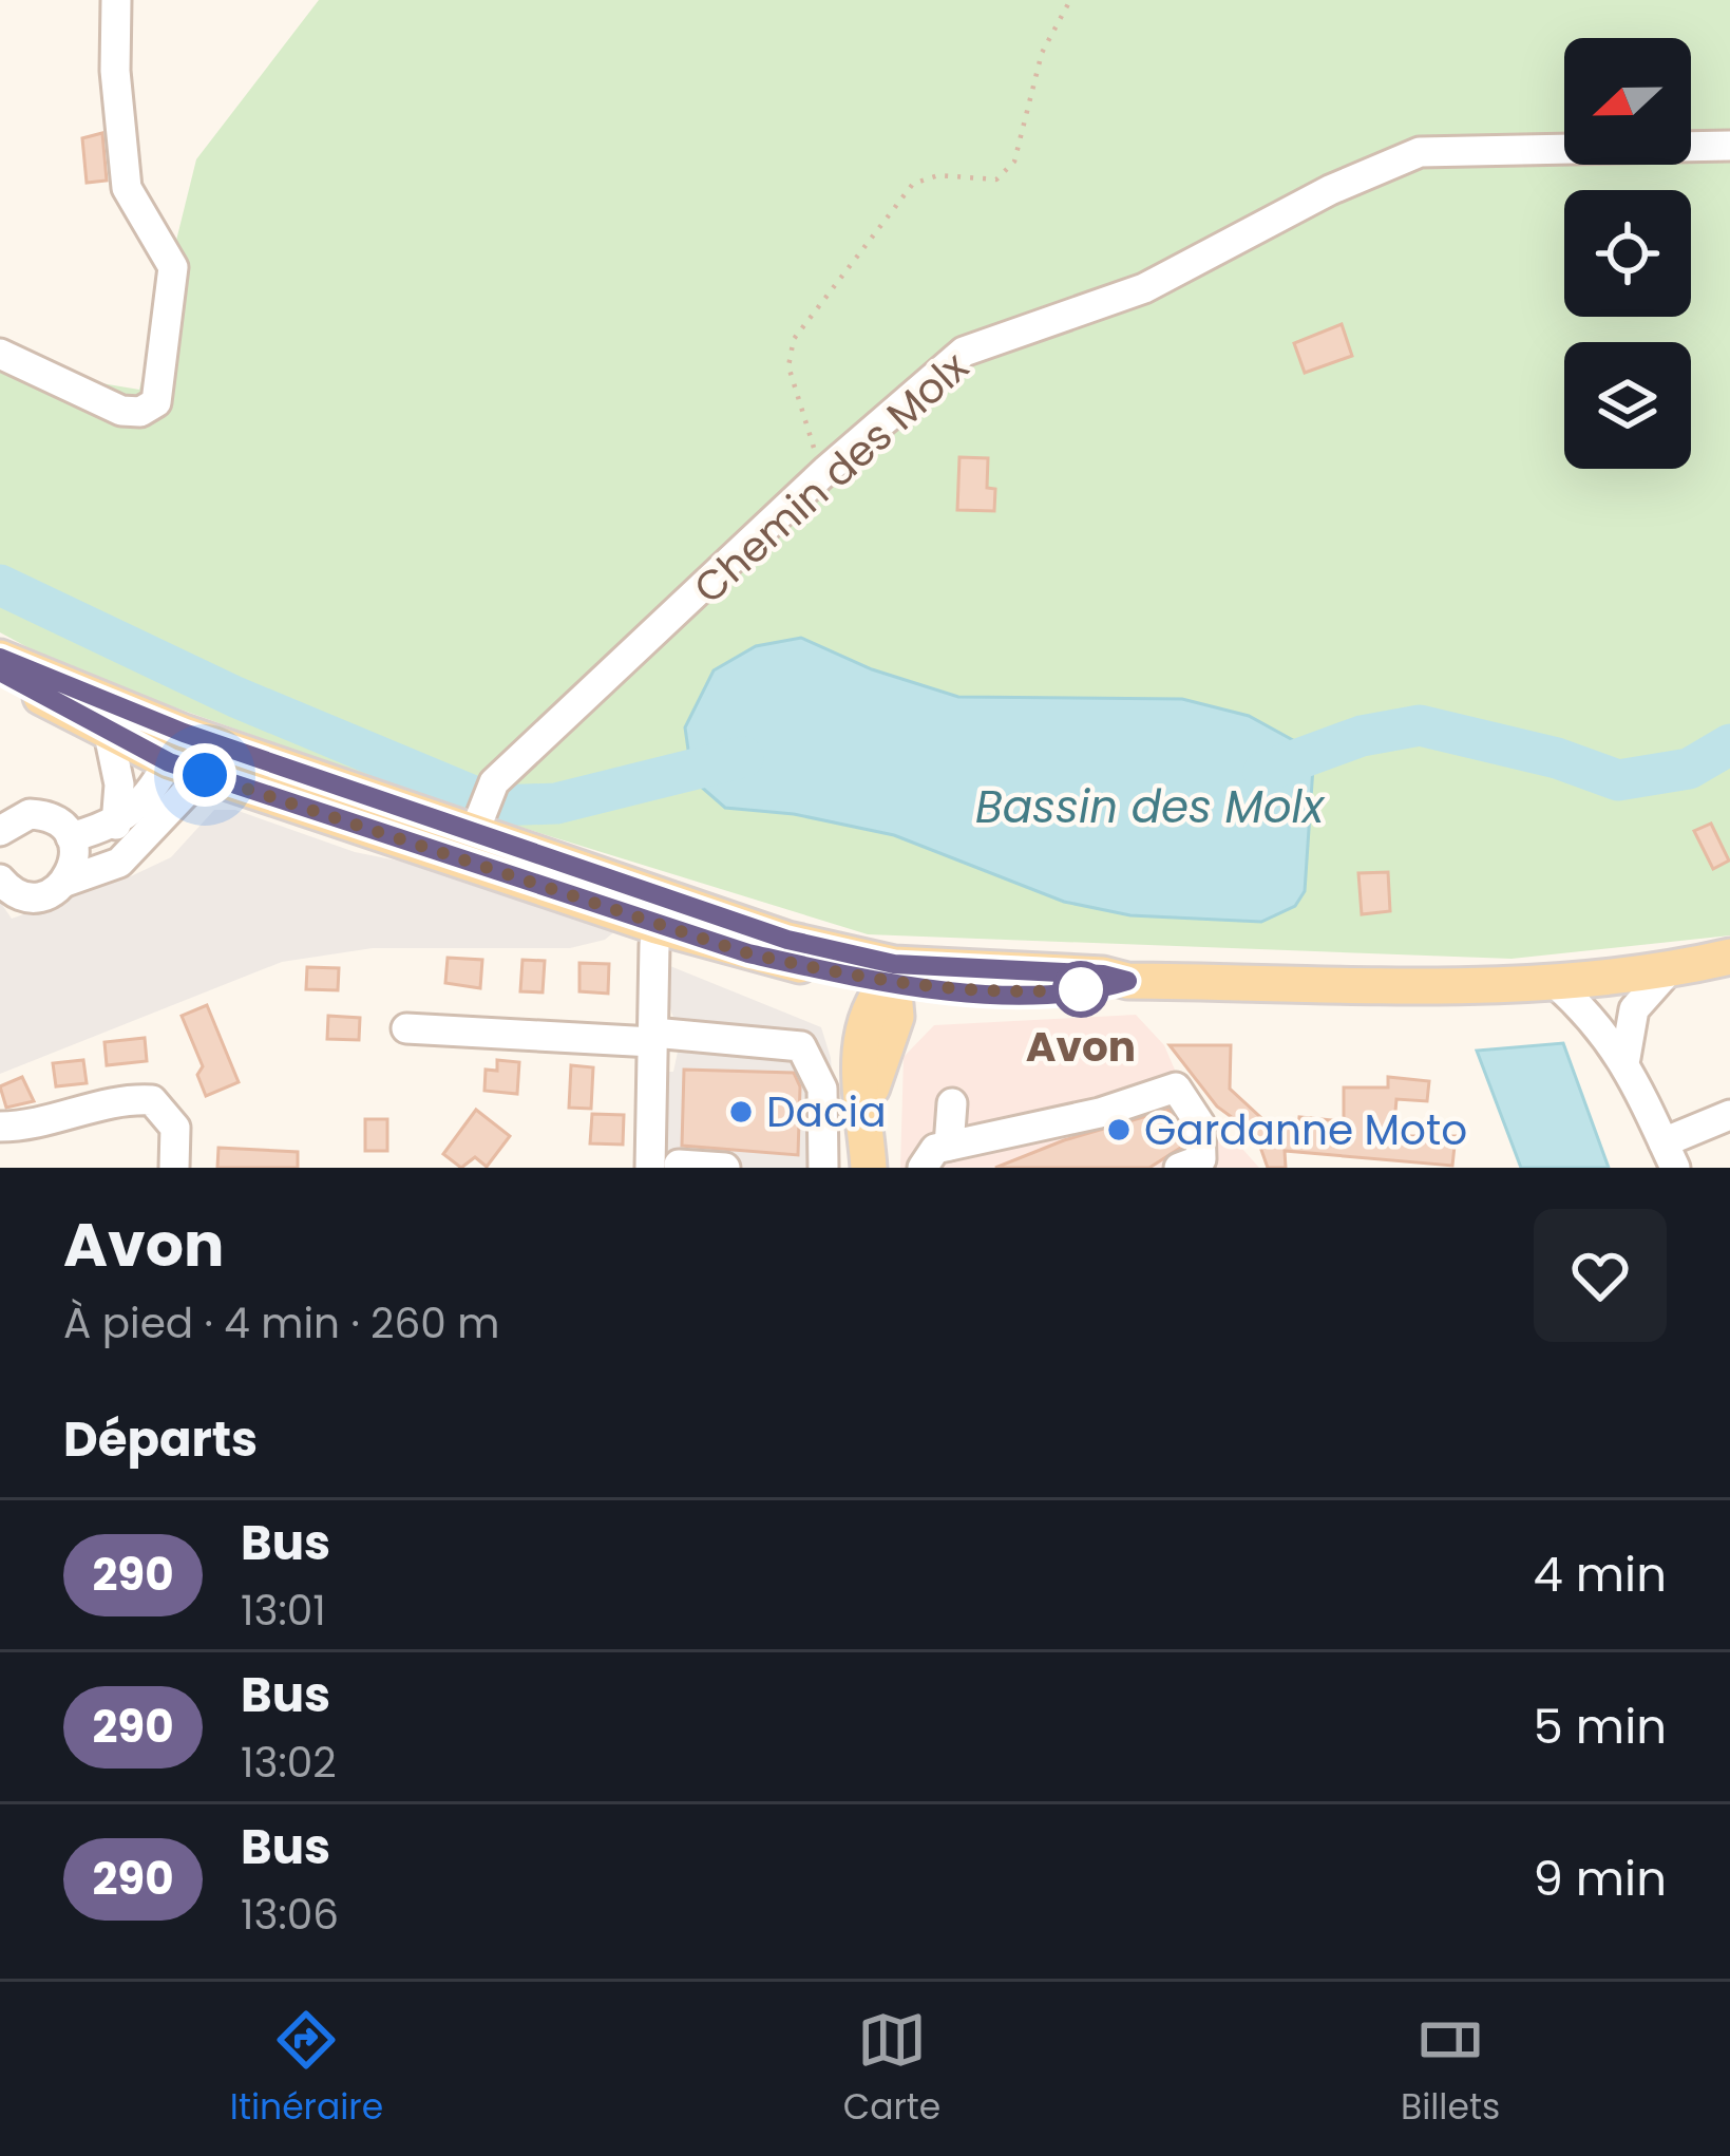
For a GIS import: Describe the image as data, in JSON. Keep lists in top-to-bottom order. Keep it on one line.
{"streets":{"street":["Chemin des Molx"]},"water":["Bassin des Molx"],"places":["Avon","Dacia","Gardanne Moto"],"lines":["bus line 290"],"north":"left","page":{"heading":[["Avon","À pied · 4 min · 260 m"],"Départs"],"list":[{"mark":"290","name":"Bus","note":"13:01","value":"4 min"},{"mark":"290","name":"Bus","note":"13:02","value":"5 min"},{"mark":"290","name":"Bus","note":"13:06","value":"9 min"}],"tabs":["Itinéraire","Carte","Billets"]}}
